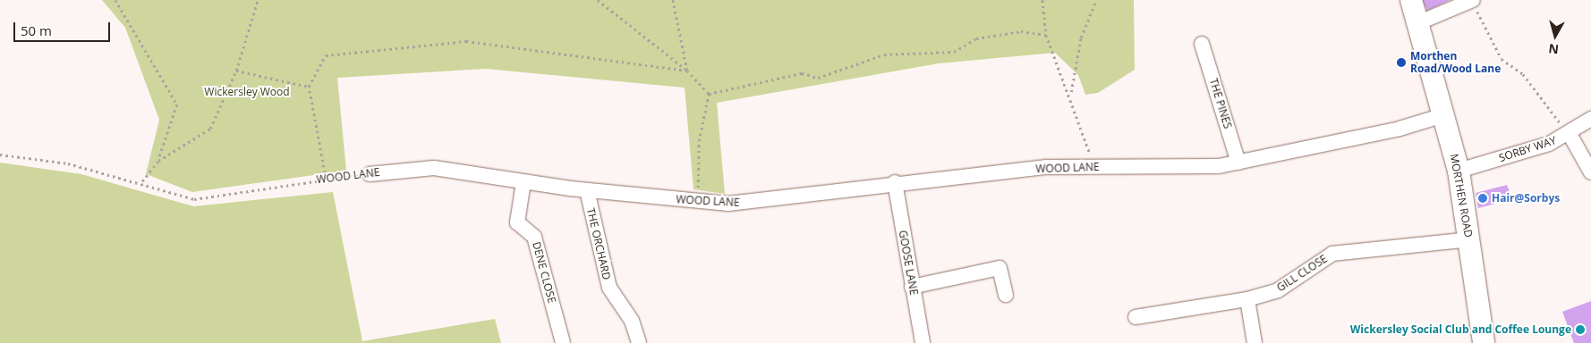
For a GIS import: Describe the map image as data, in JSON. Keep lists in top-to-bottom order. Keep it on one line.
{"streets":{"main road":["MORTHEN ROAD"],"street":["THE PINES","SORBY WAY","WOOD LANE","THE ORCHARD","GOOSE LANE","DENE CLOSE","GILL CLOSE"]},"crossings":[["THE PINES","WOOD LANE"],["SORBY WAY","MORTHEN ROAD"],["WOOD LANE","MORTHEN ROAD"],["WOOD LANE","THE ORCHARD"],["WOOD LANE","GOOSE LANE"],["WOOD LANE","DENE CLOSE"],["MORTHEN ROAD","GILL CLOSE"]],"parks":["Wickersley Wood"],"places":["Morthen Road/Wood Lane","Hair@Sorbys","Wickersley Social Club and Coffee Lounge"],"scale_bar":"50 m","north":"bottom"}
